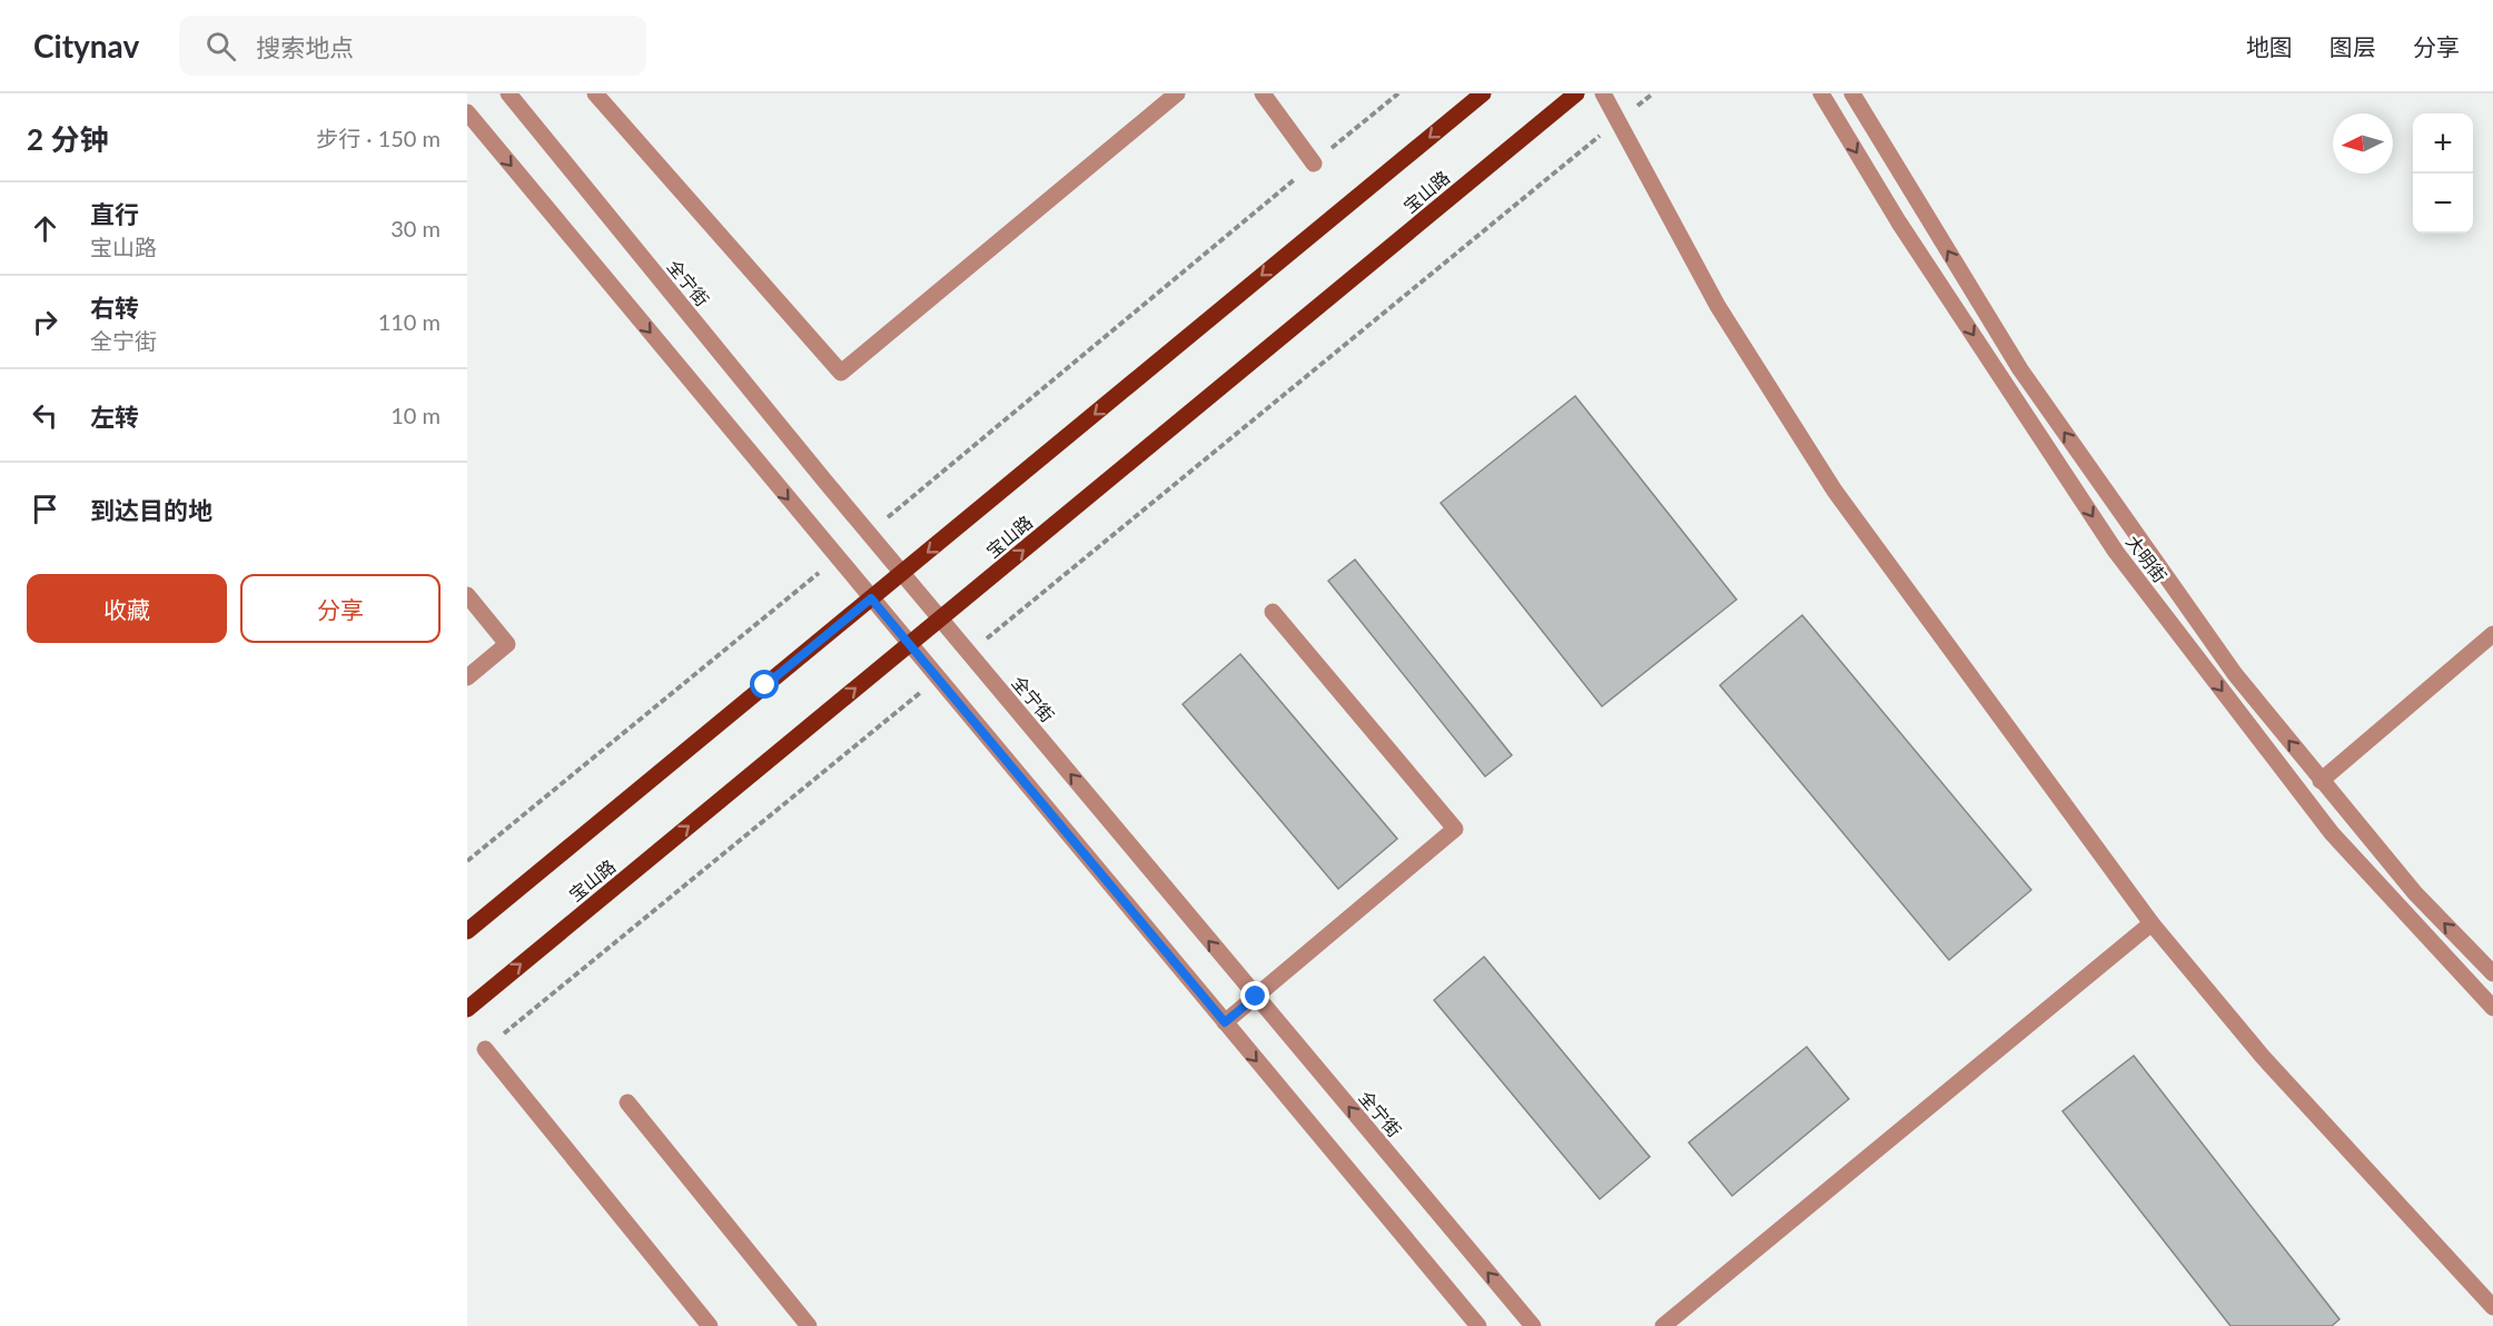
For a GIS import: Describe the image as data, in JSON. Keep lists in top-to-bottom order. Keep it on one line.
{"streets":{"main road":["宝山路"],"street":["全宁街","大明街"]},"crossings":[["宝山路","全宁街"]],"north":"left","page":{"header":"Citynav","search":"搜索地点","nav":["地图","图层","分享"],"heading":["2 分钟","步行 · 150 m"],"map_buttons":["+","−"],"list":[["直行","宝山路","30 m"],["右转","全宁街","110 m"],["左转","10 m"],"到达目的地"],"buttons":["收藏","分享"]}}
